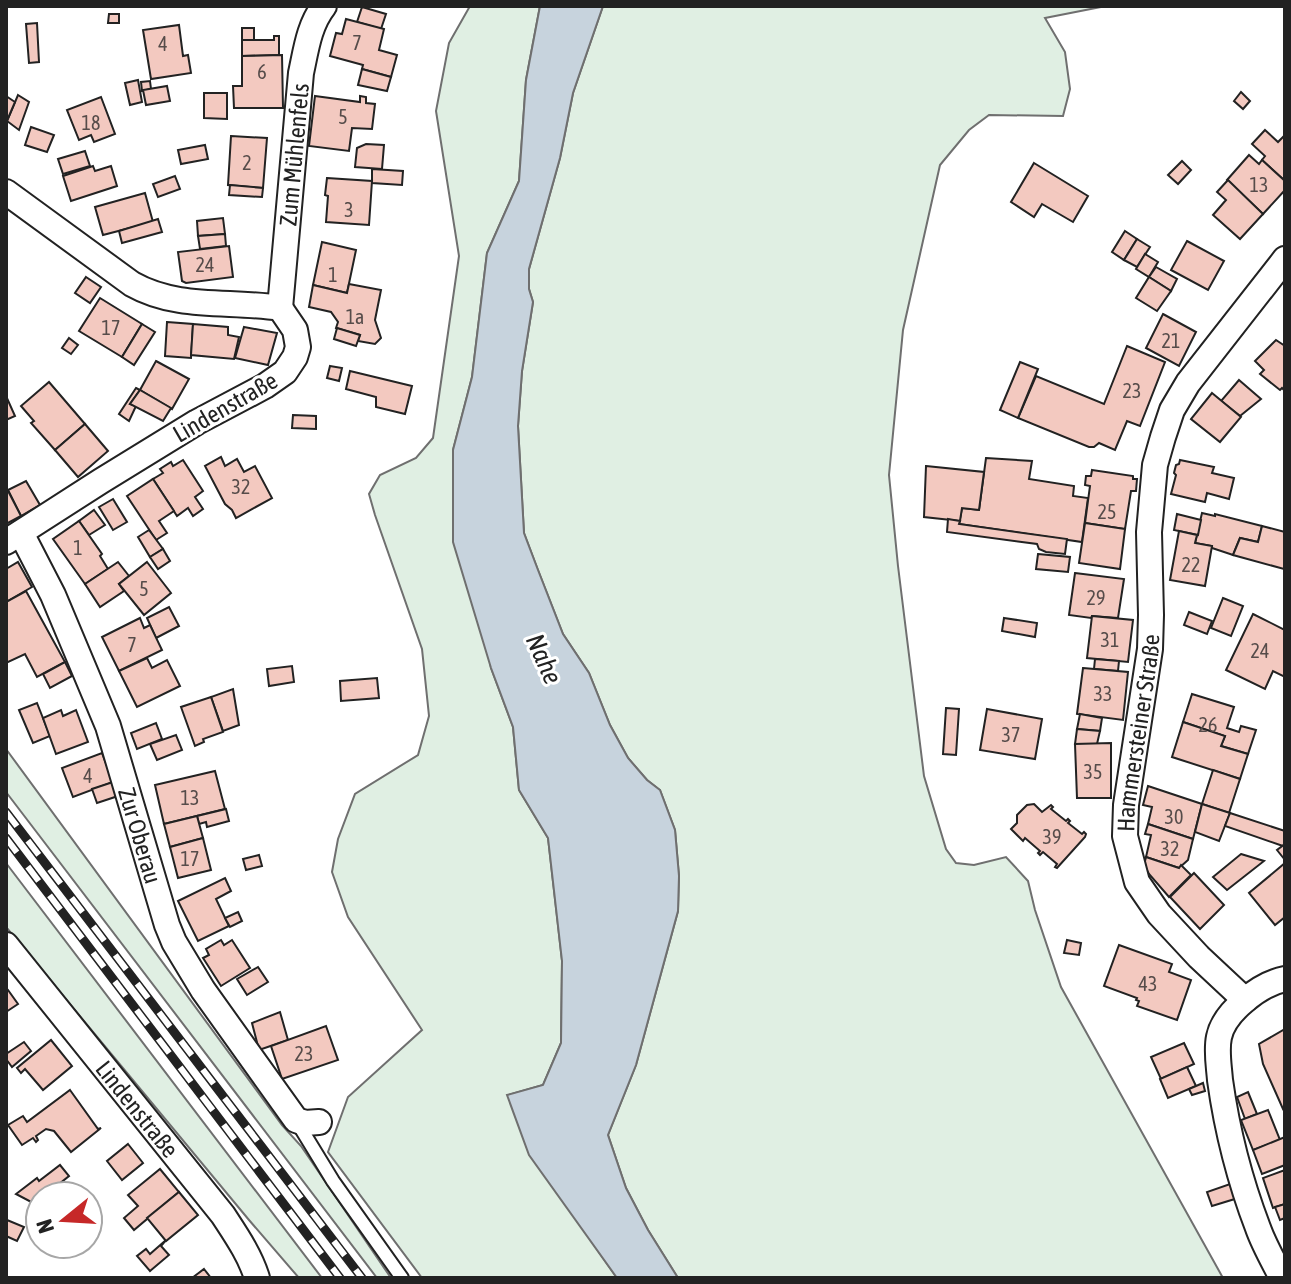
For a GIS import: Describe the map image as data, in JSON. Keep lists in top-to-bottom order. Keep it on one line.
{"streets":{"street":["Zum Mühlenfels","Lindenstraße","Hammersteiner Straße","Zur Oberau"]},"crossings":[["Zum Mühlenfels","Lindenstraße"],["Lindenstraße","Zur Oberau"]],"water":["Nahe"],"house_numbers":["7","4","6","5","18","2","13","3","24","1","1a","17","21","23","32","25","1","22","5","29","31","7","24","33","26","37","35","4","13","30","39","32","17","43","23"],"north":"left"}
